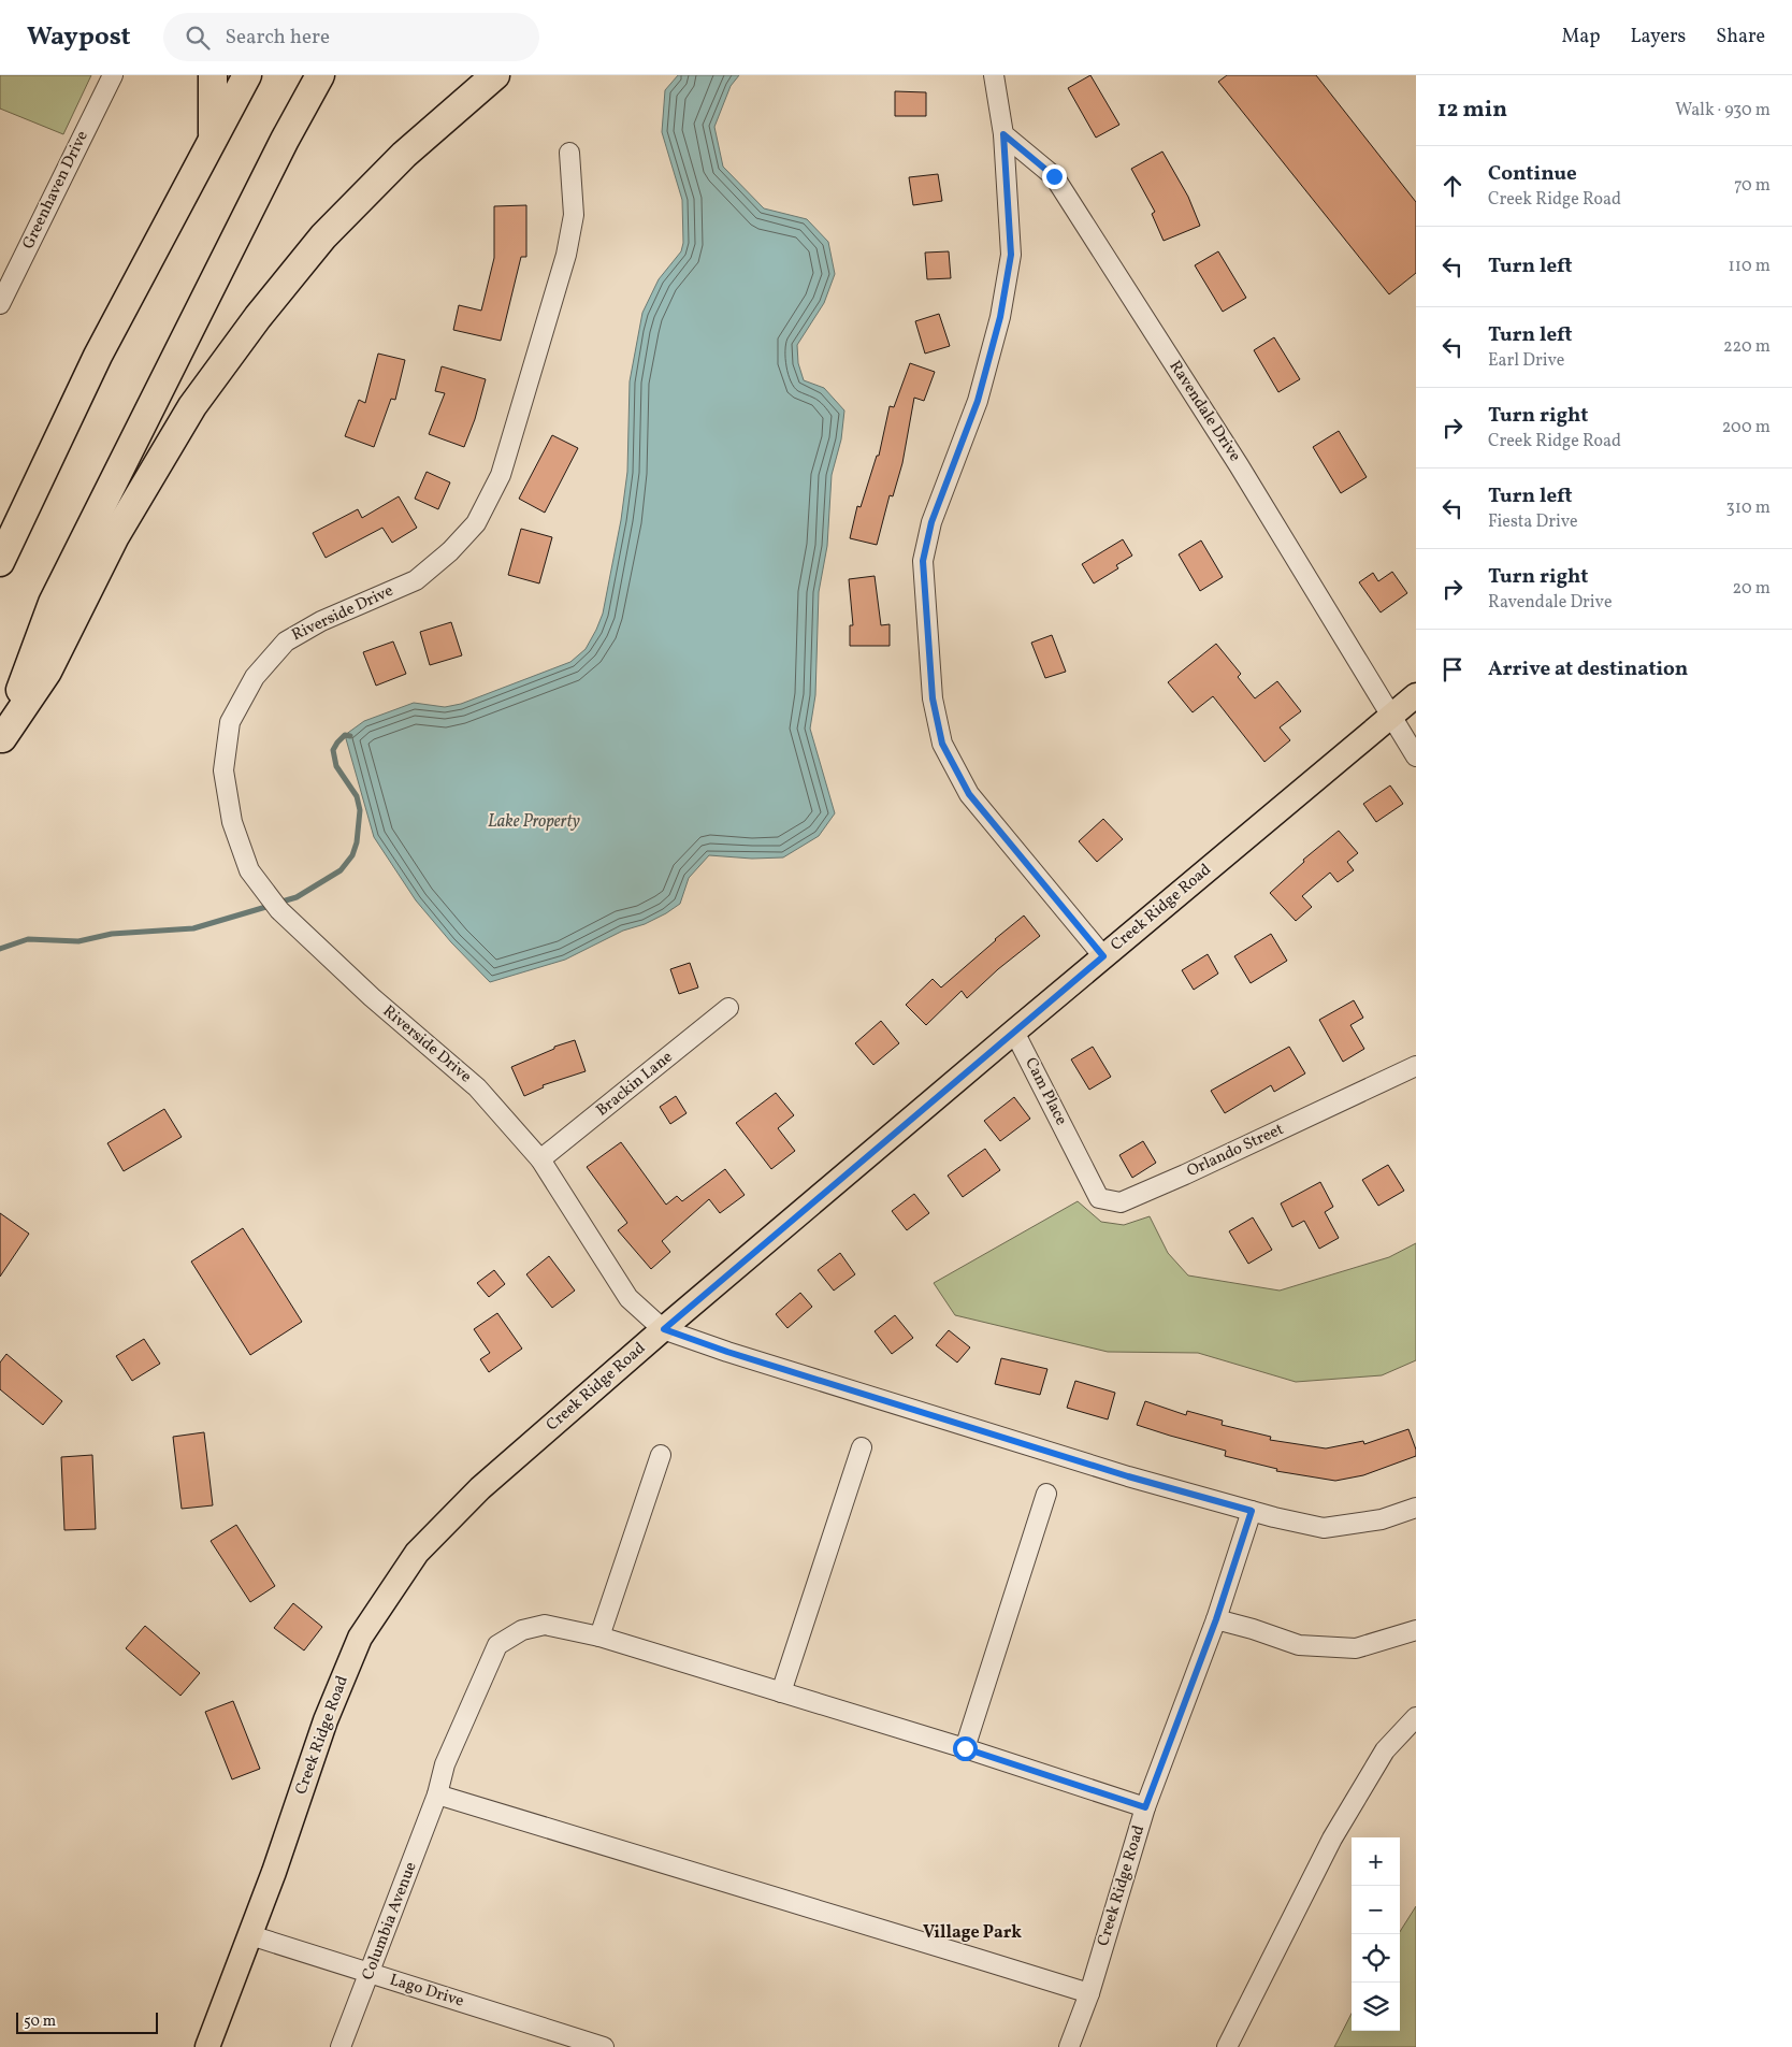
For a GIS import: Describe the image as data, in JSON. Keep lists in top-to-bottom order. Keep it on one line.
{"streets":{"main road":["Creek Ridge Road"],"street":["Greenhaven Drive","Ravendale Drive","Riverside Drive","Brackin Lane","Cam Place","Orlando Street","Columbia Avenue","Lago Drive"]},"crossings":[["Ravendale Drive","Creek Ridge Road"],["Riverside Drive","Creek Ridge Road"],["Riverside Drive","Brackin Lane"],["Creek Ridge Road","Cam Place"],["Creek Ridge Road","Columbia Avenue"],["Creek Ridge Road","Lago Drive"],["Cam Place","Orlando Street"],["Columbia Avenue","Lago Drive"]],"districts":["Village Park"],"water":["Lake Property"],"scale_bar":"50 m","page":{"header":"Waypost","search":"Search here","nav":["Map","Layers","Share"],"heading":["12 min","Walk · 930 m"],"list":[["Continue","Creek Ridge Road","70 m"],["Turn left","110 m"],["Turn left","Earl Drive","220 m"],["Turn right","Creek Ridge Road","200 m"],["Turn left","Fiesta Drive","310 m"],["Turn right","Ravendale Drive","20 m"],"Arrive at destination"],"map_buttons":["+","−"],"scale":"50 m"}}
